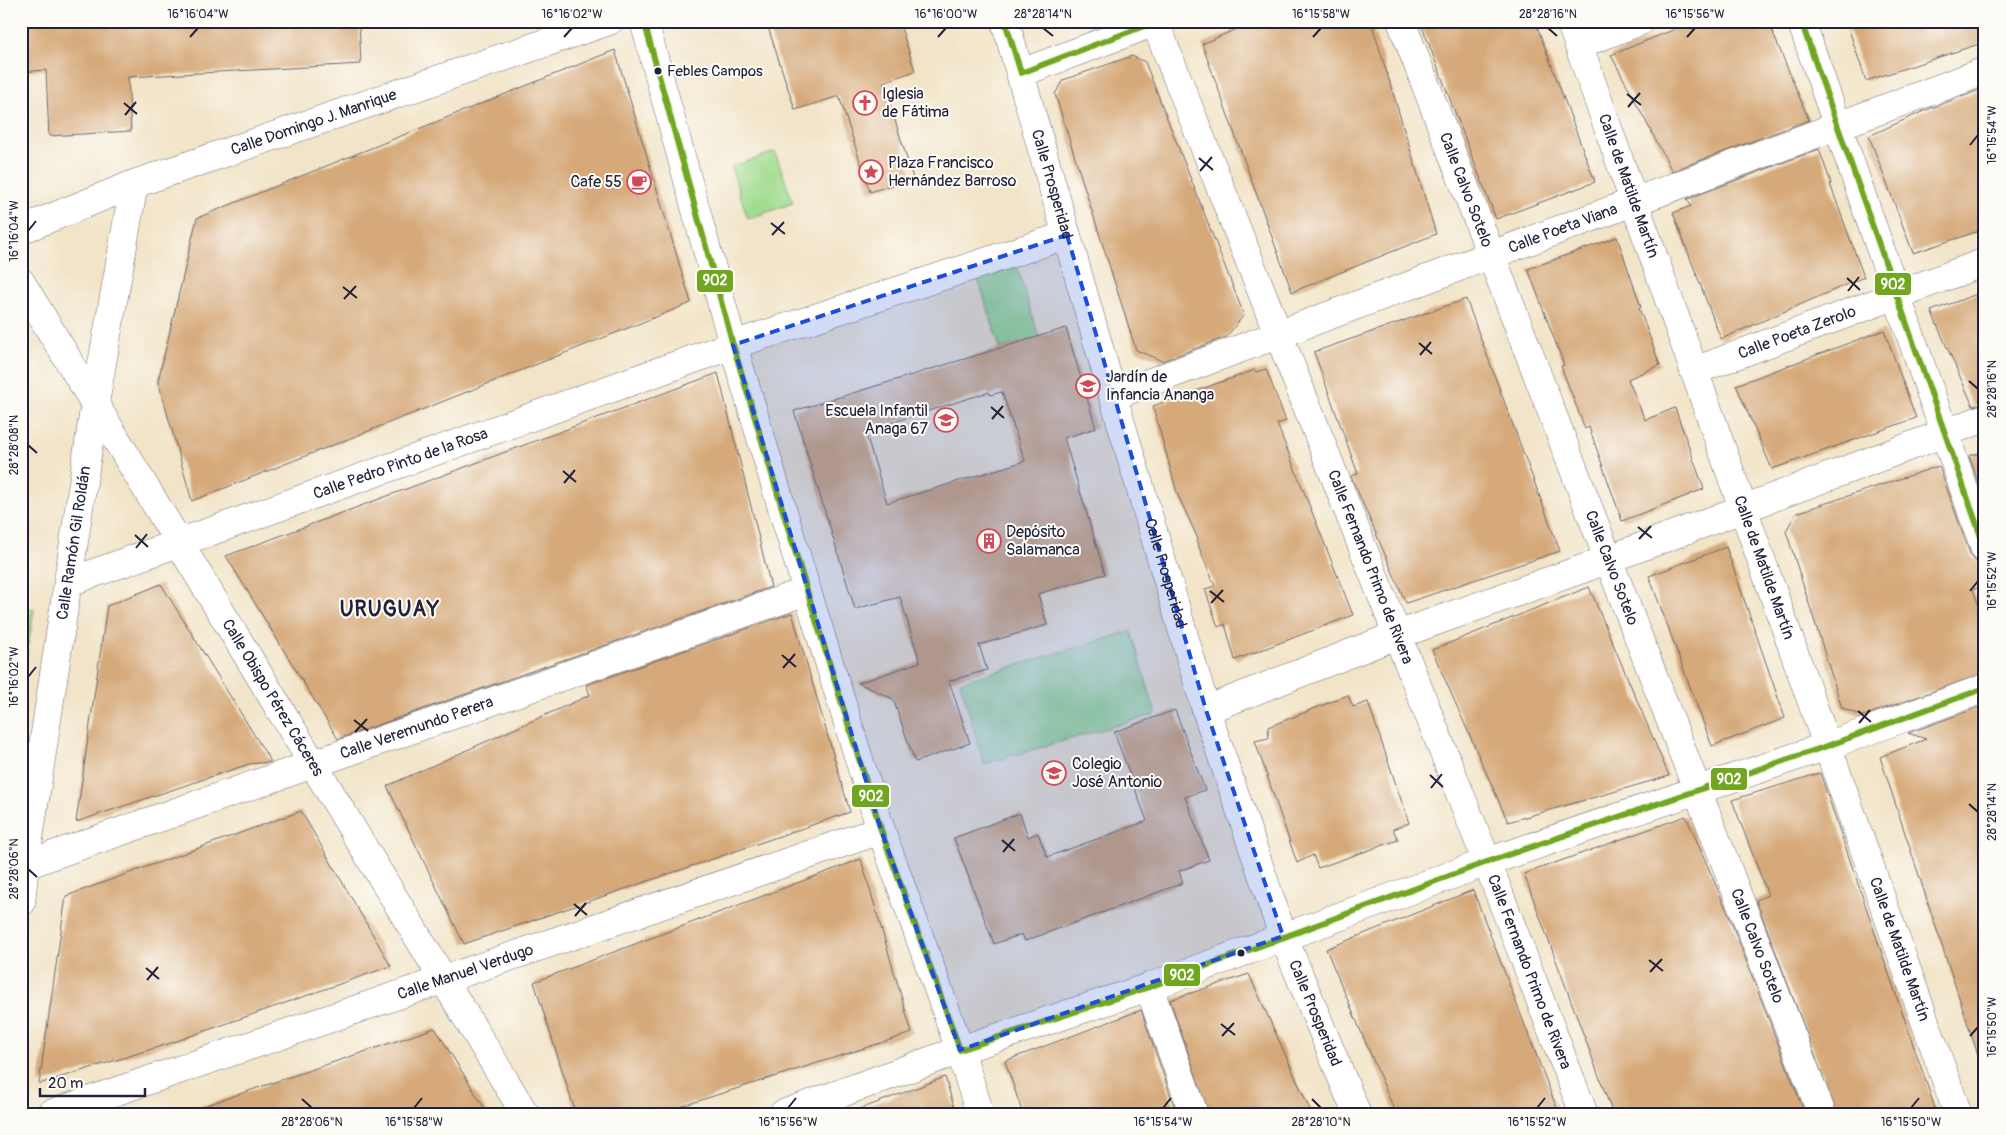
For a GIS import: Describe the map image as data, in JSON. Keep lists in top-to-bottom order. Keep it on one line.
{"streets":{"street":["Calle Domingo J. Manrique","Calle Prosperidad","Calle de Matilde Martín","Calle Calvo Sotelo","Calle Poeta Viana","Calle Poeta Zerolo","Calle Pedro Pinto de la Rosa","Calle Ramón Gil Roldán","Calle Fernando Primo de Rivera","Calle Obispo Pérez Cáceres","Calle Veremundo Perera","Calle Manuel Verdugo"]},"crossings":[["Calle Domingo J. Manrique","Calle Ramón Gil Roldán"],["Calle Prosperidad","Calle Poeta Viana"],["Calle Prosperidad","Calle Pedro Pinto de la Rosa"],["Calle de Matilde Martín","Calle Poeta Viana"],["Calle de Matilde Martín","Calle Poeta Zerolo"],["Calle Calvo Sotelo","Calle Poeta Viana"],["Calle Poeta Viana","Calle Fernando Primo de Rivera"],["Calle Pedro Pinto de la Rosa","Calle Ramón Gil Roldán"],["Calle Pedro Pinto de la Rosa","Calle Obispo Pérez Cáceres"],["Calle Ramón Gil Roldán","Calle Obispo Pérez Cáceres"],["Calle Ramón Gil Roldán","Calle Veremundo Perera"],["Calle Obispo Pérez Cáceres","Calle Veremundo Perera"],["Calle Obispo Pérez Cáceres","Calle Manuel Verdugo"]],"districts":["URUGUAY"],"places":{"other":["Febles Campos"],"church":["Iglesia de Fátima"],"place":["Plaza Francisco Hernández Barroso"],"cafe":["Cafe 55"],"school or university":["Jardín de Infancia Ananga","Escuela Infantil Anaga 67","Colegio José Antonio"],"building":["Depósito Salamanca"]},"lines":["transit line 902"],"scale_bar":"20 m","coordinates":["16°16'04\"W","16°16'02\"W","16°16'00\"W","28°28'14\"N","16°15'58\"W","28°28'16\"N","16°15'56\"W","16°15'54\"W","28°28'08\"N","16°15'52\"W","28°28'06\"N","16°15'50\"W","28°28'10\"N"]}
